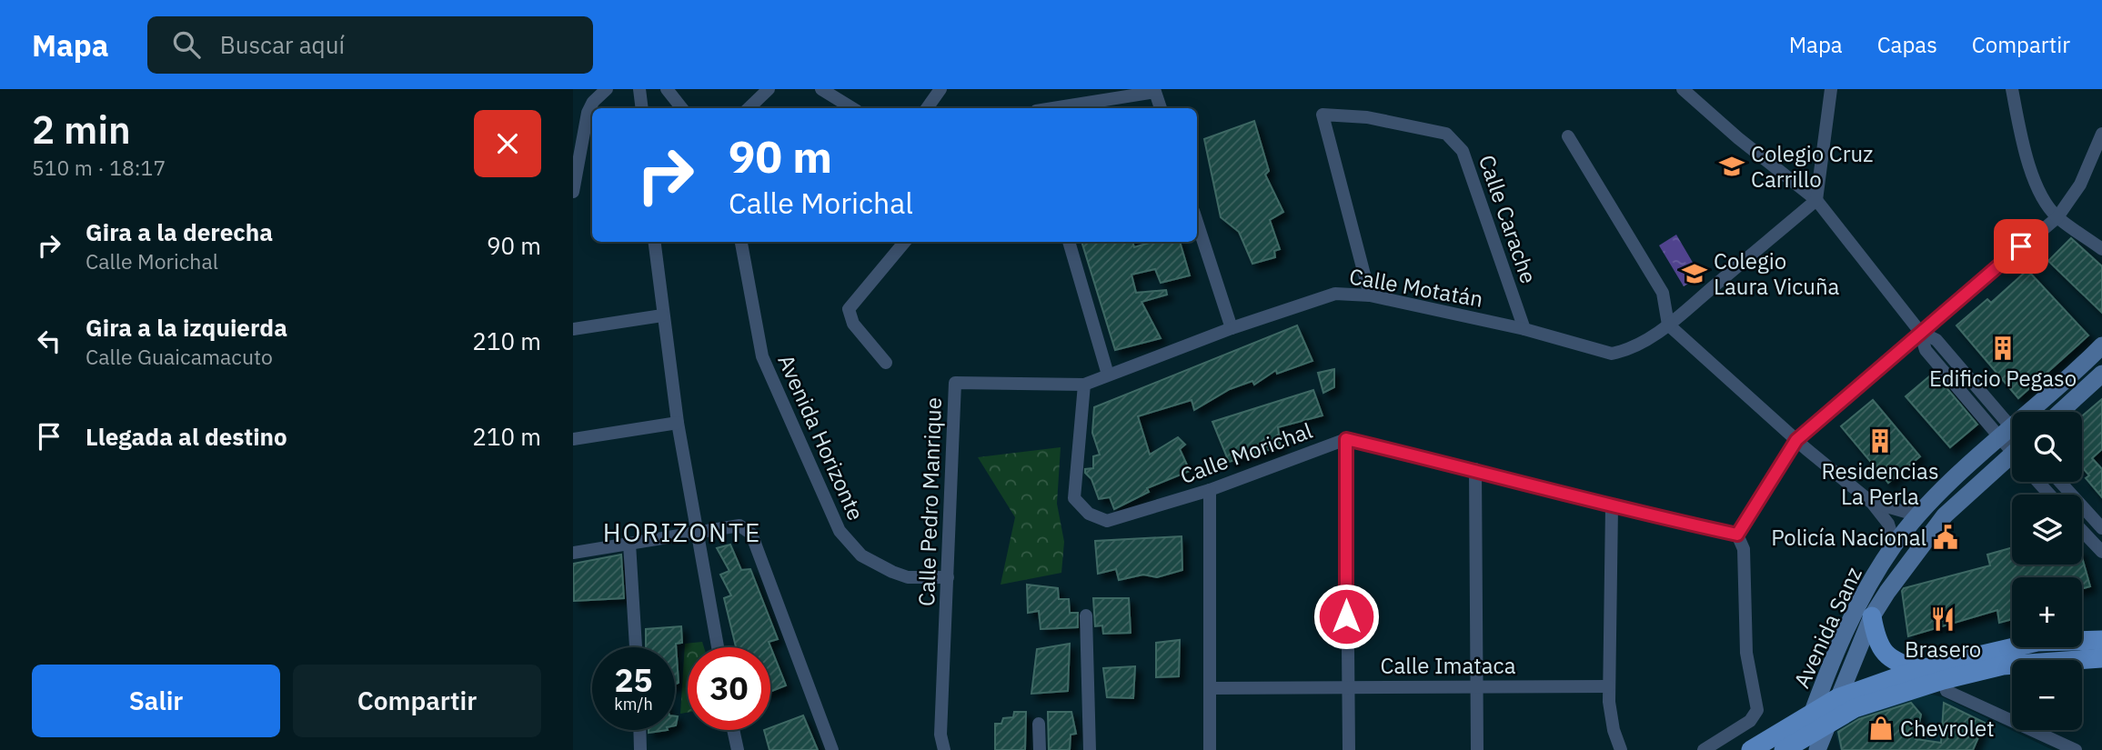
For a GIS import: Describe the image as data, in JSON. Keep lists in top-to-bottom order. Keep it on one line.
{"streets":{"street":["Calle Carache","Calle Motatán","Avenida Horizonte","Calle Morichal","Calle Pedro Manrique","Avenida Sanz","Calle Imataca"]},"crossings":[["Calle Carache","Calle Motatán"],["Calle Motatán","Calle Morichal"],["Calle Motatán","Calle Pedro Manrique"],["Avenida Horizonte","Calle Pedro Manrique"],["Calle Morichal","Calle Pedro Manrique"]],"districts":["HORIZONTE"],"places":{"school or university":["Colegio Cruz Carrillo","Colegio Laura Vicuña"],"building":["Edificio Pegaso","Residencias La Perla"],"public building":["Policía Nacional"],"restaurant":["Brasero"],"shop":["Chevrolet"]},"page":{"header":"Mapa","search":"Buscar aquí","nav":["Mapa","Capas","Compartir"],"heading":["2 min","510 m · 18:17"],"turn":["90 m","Calle Morichal"],"list":[{"name":"Gira a la derecha","note":"Calle Morichal","value":"90 m"},{"name":"Gira a la izquierda","note":"Calle Guaicamacuto","value":"210 m"},{"name":"Llegada al destino","value":"210 m"}],"map_buttons":["+","−"],"speed":"25 km/h","limit":"30","buttons":["Salir","Compartir"]}}
